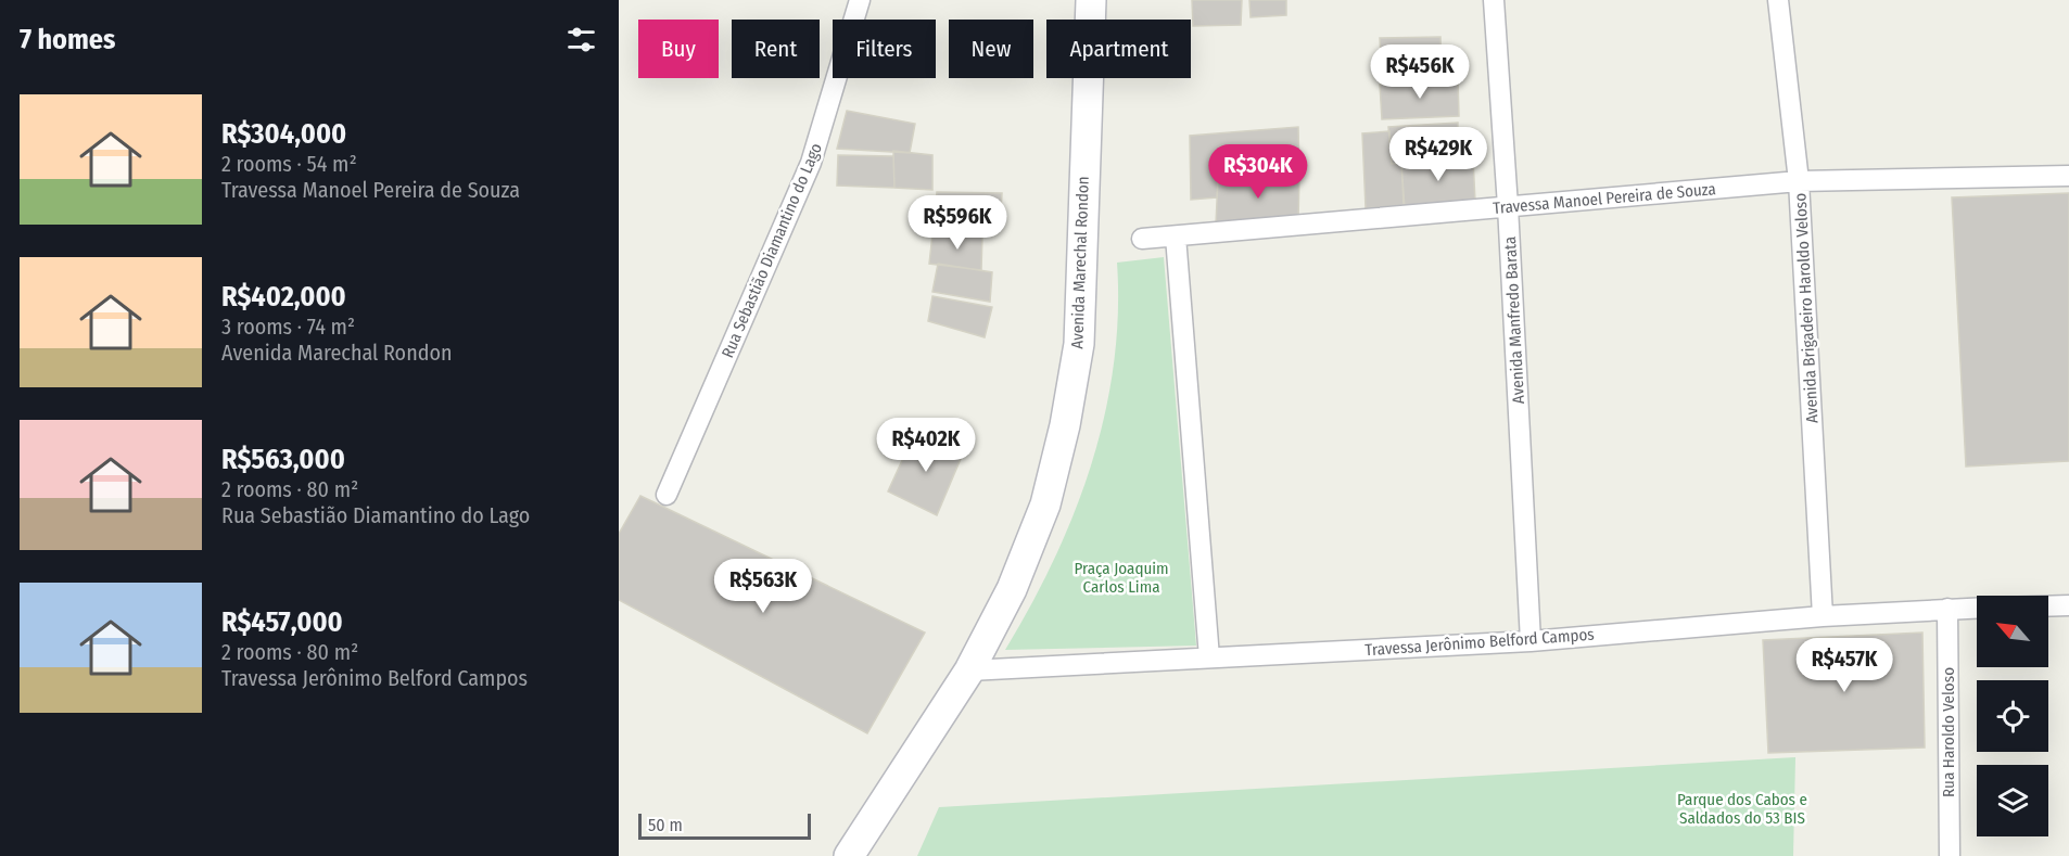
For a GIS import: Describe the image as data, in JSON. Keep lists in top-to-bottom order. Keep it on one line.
{"streets":{"street":["Travessa Manoel Pereira de Souza","Rua Sebastião Diamantino do Lago","Avenida Marechal Rondon","Avenida Brigadeiro Haroldo Veloso","Avenida Manfredo Barata","Travessa Jerônimo Belford Campos","Rua Haroldo Veloso"]},"crossings":[["Travessa Manoel Pereira de Souza","Avenida Brigadeiro Haroldo Veloso"],["Travessa Manoel Pereira de Souza","Avenida Manfredo Barata"],["Avenida Marechal Rondon","Travessa Jerônimo Belford Campos"],["Avenida Brigadeiro Haroldo Veloso","Travessa Jerônimo Belford Campos"],["Avenida Manfredo Barata","Travessa Jerônimo Belford Campos"],["Travessa Jerônimo Belford Campos","Rua Haroldo Veloso"]],"parks":["Praça Joaquim Carlos Lima","Parque dos Cabos e Saldados do 53 BIS"],"scale_bar":"50 m","north":"top left","page":{"heading":"7 homes","chip":["Buy","Rent","Filters","New","Apartment"],"price":["R$456K","R$429K","R$304K","R$596K","R$402K","R$563K","R$457K"],"list":[{"name":"R$304,000","note":"2 rooms · 54 m² · Travessa Manoel Pereira de Souza"},{"name":"R$402,000","note":"3 rooms · 74 m² · Avenida Marechal Rondon"},{"name":"R$563,000","note":"2 rooms · 80 m² · Rua Sebastião Diamantino do Lago"},{"name":"R$457,000","note":"2 rooms · 80 m² · Travessa Jerônimo Belford Campos"}],"scale":"50 m"}}
